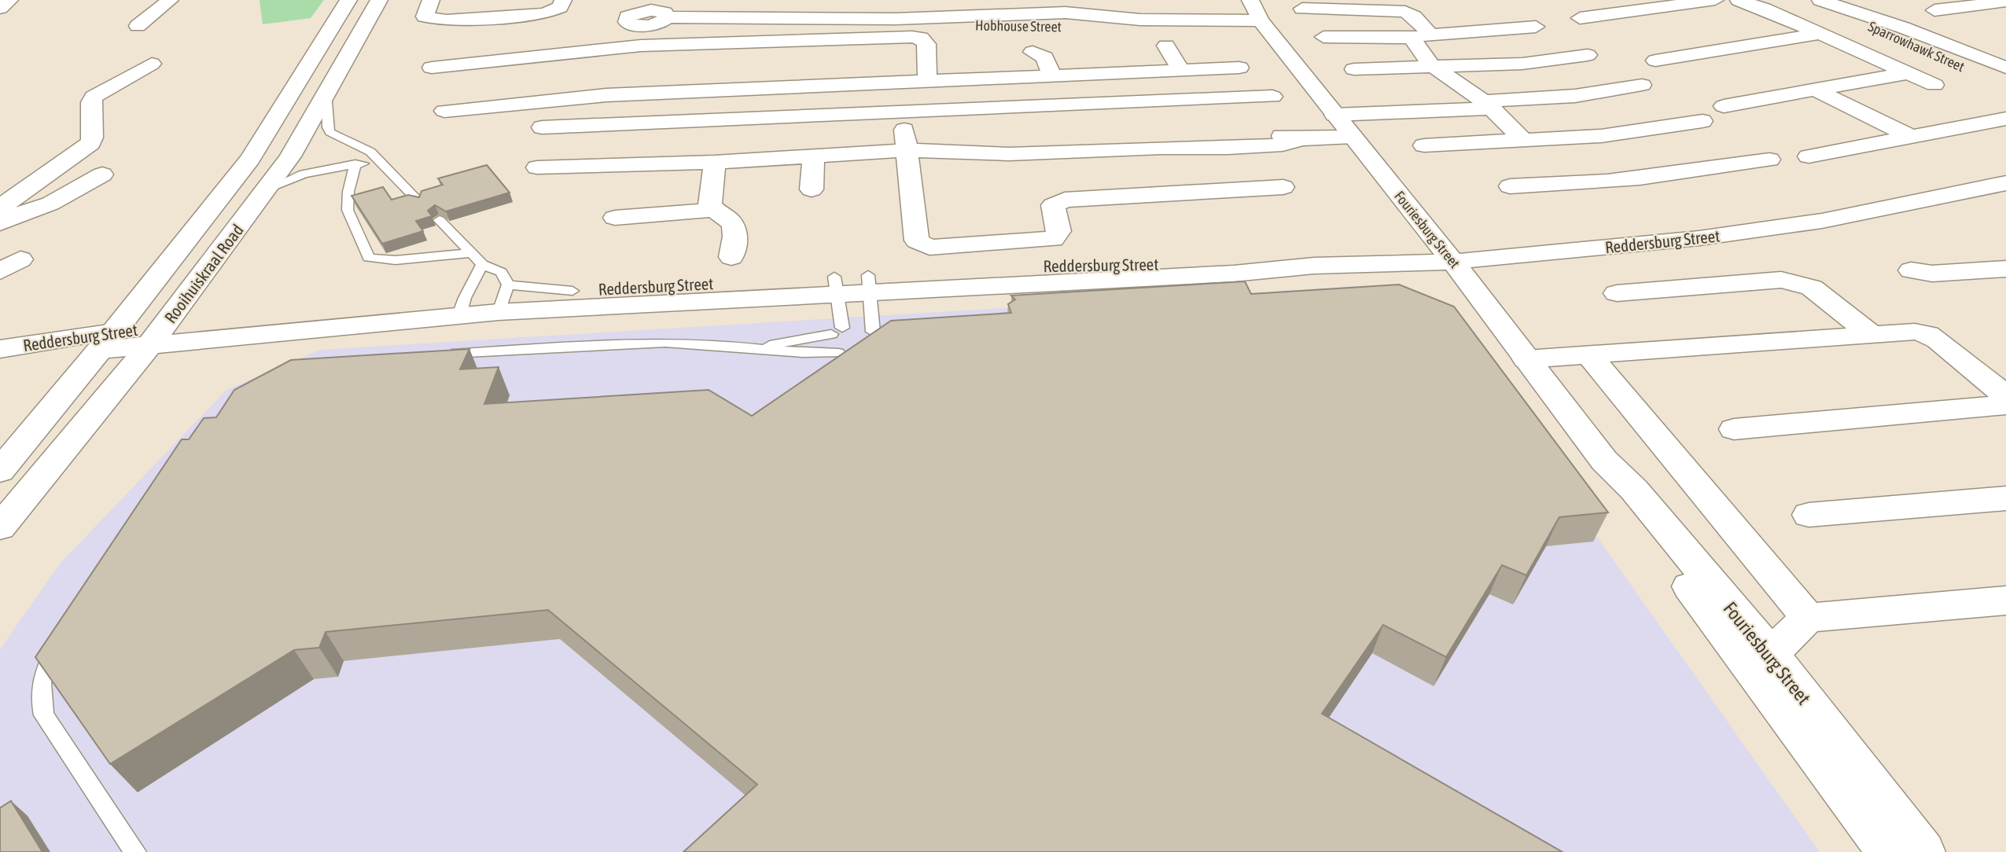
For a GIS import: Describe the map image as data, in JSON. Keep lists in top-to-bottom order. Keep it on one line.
{"streets":{"street":["Hobhouse Street","Sparrowhawk Street","Fouriesburg Street","Reddersburg Street","Rooihuiskraal Road"]},"crossings":[["Hobhouse Street","Fouriesburg Street"],["Fouriesburg Street","Reddersburg Street"],["Reddersburg Street","Rooihuiskraal Road"]]}
